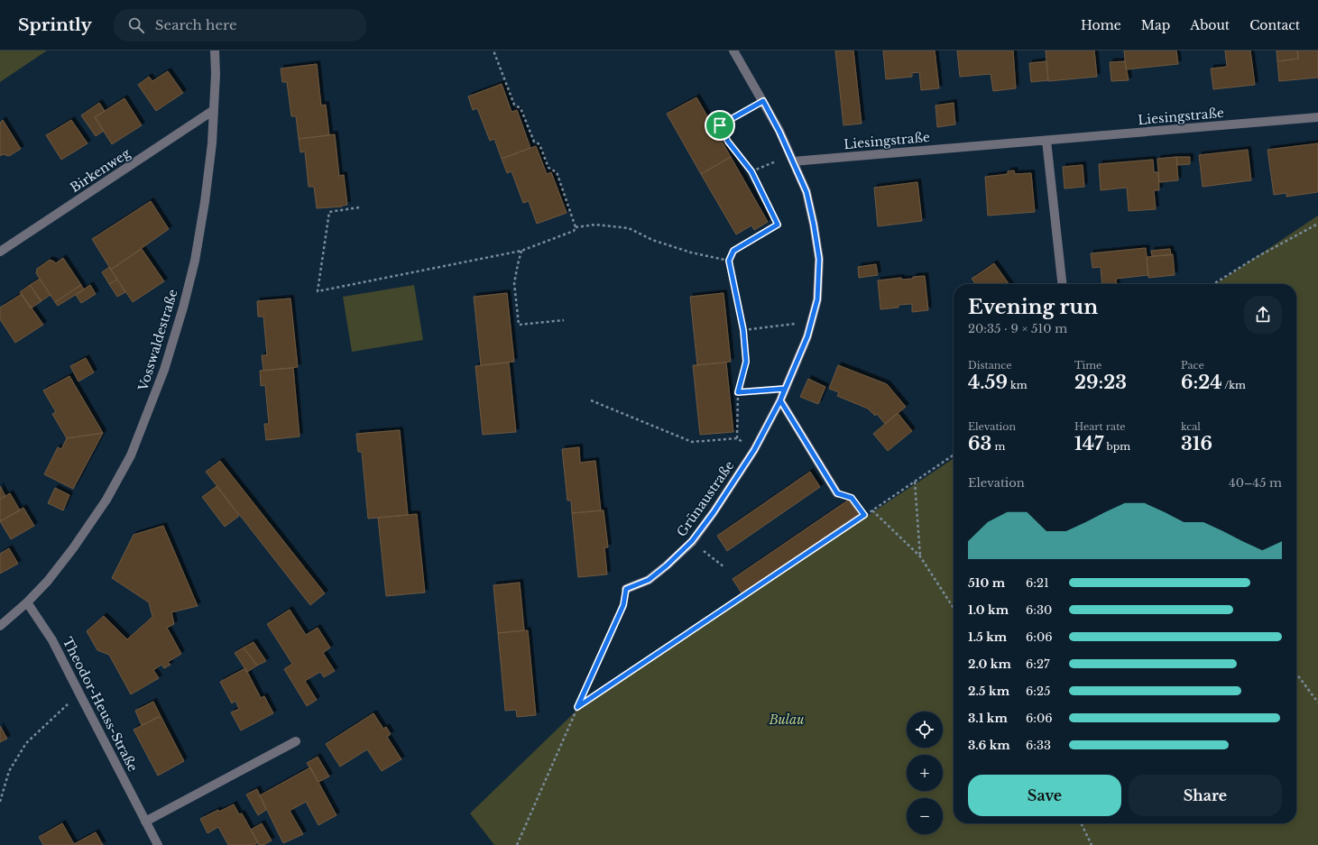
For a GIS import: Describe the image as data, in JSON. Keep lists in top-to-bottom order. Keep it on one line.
{"streets":{"street":["Liesingstraße","Birkenweg","Vosswaldestraße","Grünaustraße","Theodor-Heuss-Straße"]},"crossings":[["Liesingstraße","Grünaustraße"],["Birkenweg","Vosswaldestraße"],["Vosswaldestraße","Theodor-Heuss-Straße"]],"parks":["Bulau"],"page":{"header":"Sprintly","search":"Search here","nav":["Home","Map","About","Contact"],"heading":["Evening run","20:35 · 9 × 510 m"],"stats":[["Distance","4.59 km"],["Time","29:23"],["Pace","6:24 /km"],["Elevation","63 m"],["Heart rate","147 bpm"],["kcal","316"]],"chart":["Elevation","40–45 m"],"list":[{"name":"510 m","note":"6:21"},{"name":"1.0 km","note":"6:30"},{"name":"1.5 km","note":"6:06"},{"name":"2.0 km","note":"6:27"},{"name":"2.5 km","note":"6:25"},{"name":"3.1 km","note":"6:06"},{"name":"3.6 km","note":"6:33"}],"map_buttons":["+","−"],"buttons":["Save","Share"]}}
